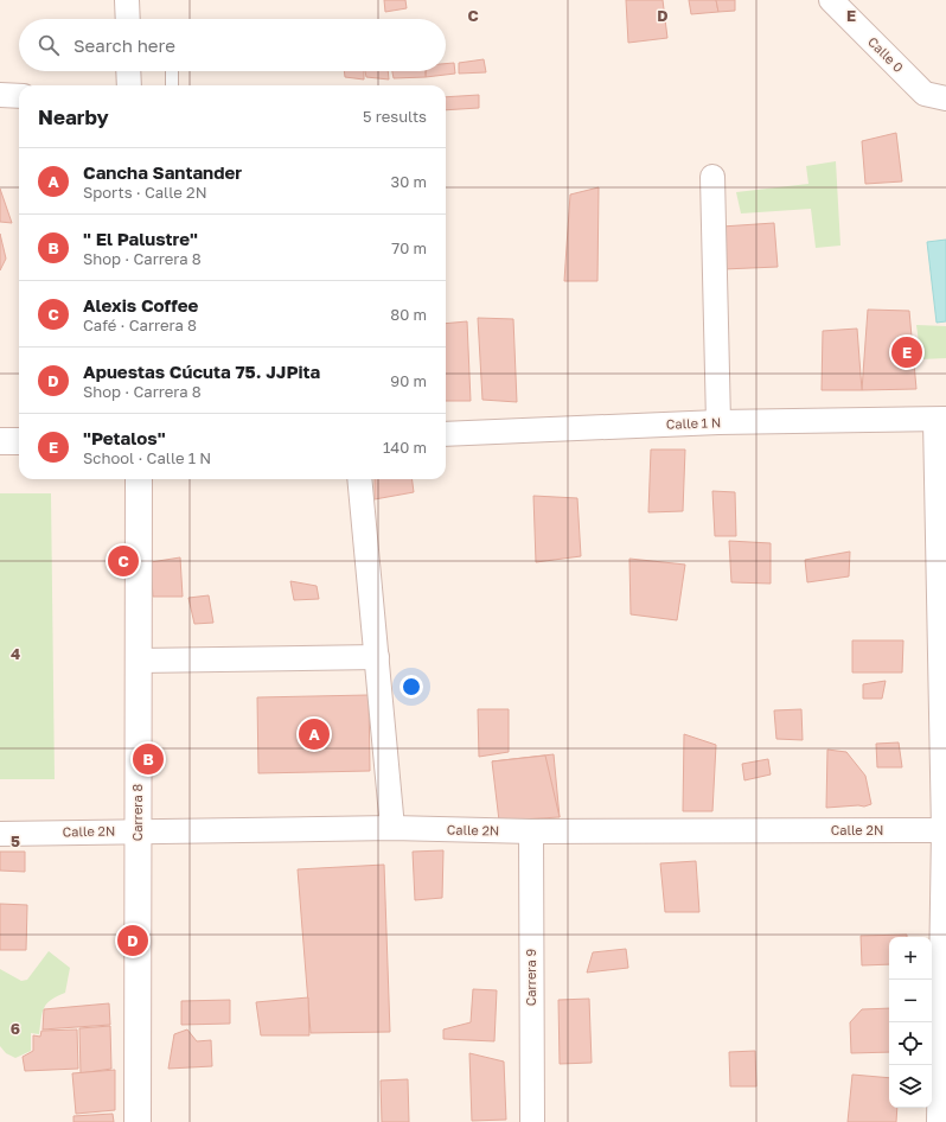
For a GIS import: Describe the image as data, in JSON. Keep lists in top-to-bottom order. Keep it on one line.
{"streets":{"street":["Calle 0","Calle 1 N","Carrera 8","Calle 2N","Carrera 9"]},"crossings":[["Carrera 8","Calle 2N"],["Calle 2N","Carrera 9"]],"page":{"search":"Search here","heading":["Nearby","5 results"],"list":[{"mark":"A","name":"Cancha Santander","note":"Sports · Calle 2N","value":"30 m"},{"mark":"B","name":"\" El Palustre\"","note":"Shop · Carrera 8","value":"70 m"},{"mark":"C","name":"Alexis Coffee","note":"Café · Carrera 8","value":"80 m"},{"mark":"D","name":"Apuestas Cúcuta 75. JJPita","note":"Shop · Carrera 8","value":"90 m"},{"mark":"E","name":"\"Petalos\"","note":"School · Calle 1 N","value":"140 m"}],"pins":["E","C","A","B","D"],"map_buttons":["+","−"]},"grid":{"columns":["C","D","E"],"rows":["4","5","6"]}}
